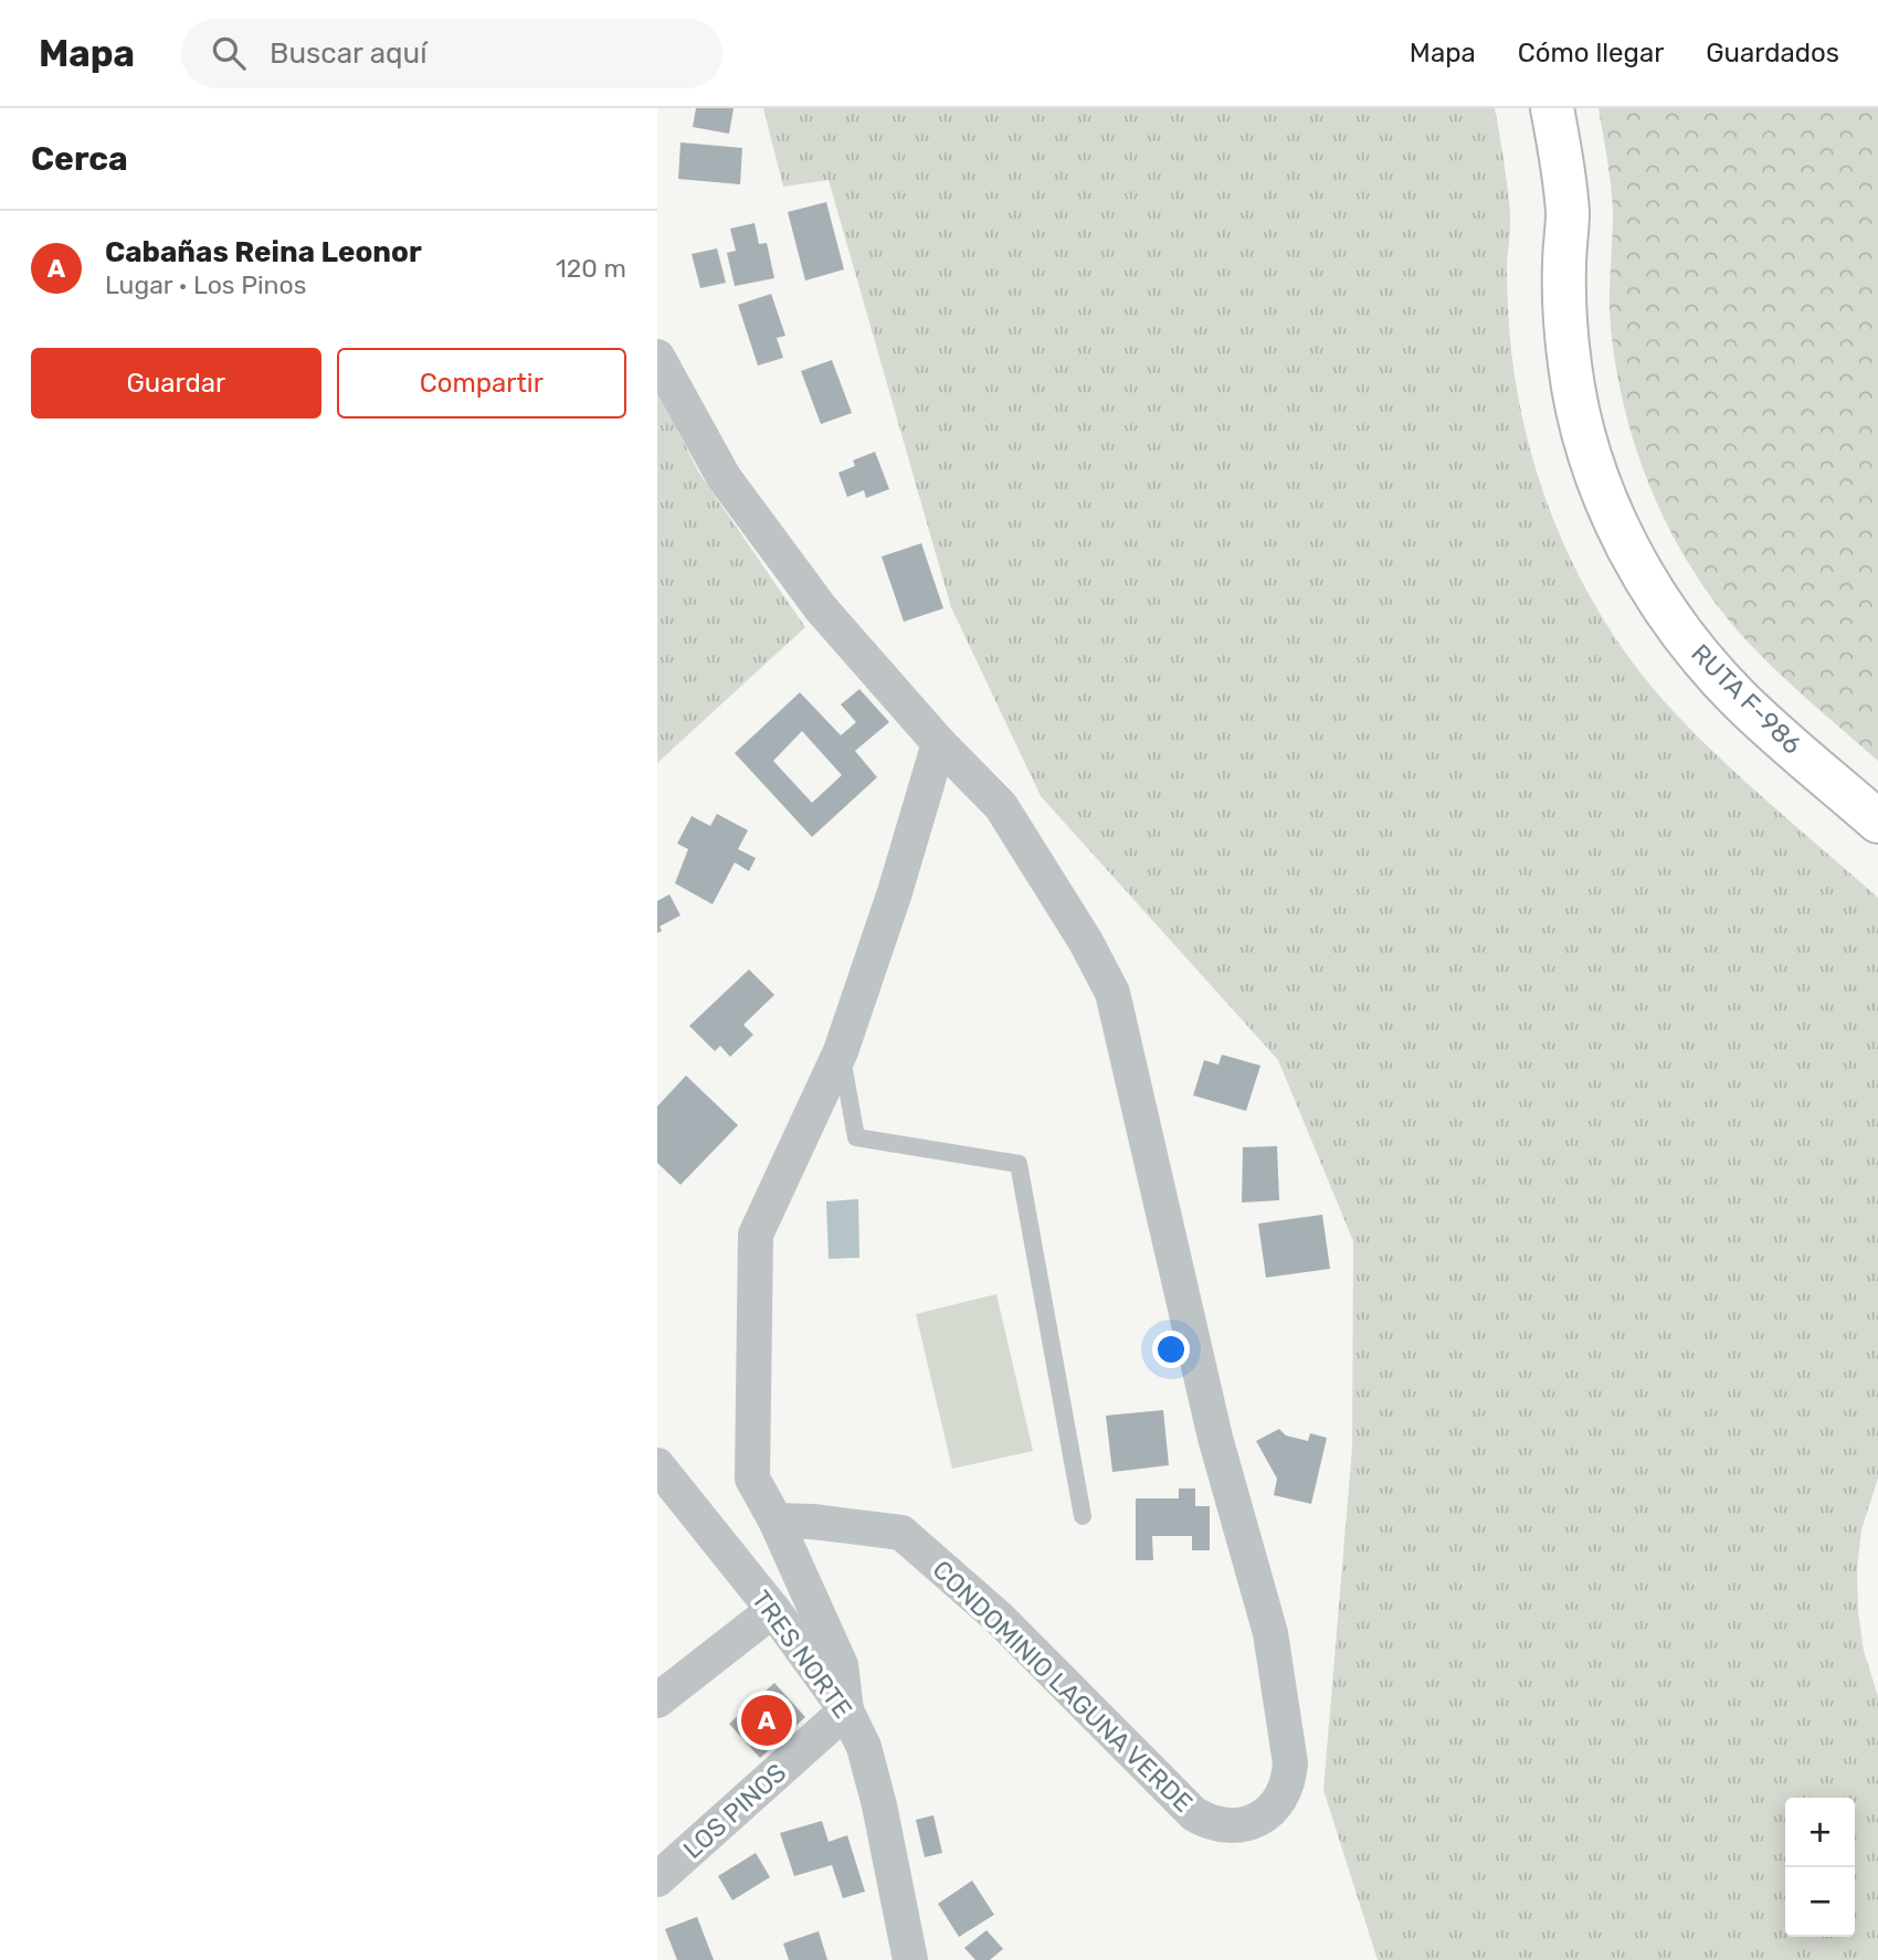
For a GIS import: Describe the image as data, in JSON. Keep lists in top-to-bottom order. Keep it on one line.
{"streets":{"main road":["RUTA F-986"],"street":["TRES NORTE","CONDOMINIO LAGUNA VERDE","LOS PINOS"]},"crossings":[["TRES NORTE","LOS PINOS"]],"page":{"header":"Mapa","search":"Buscar aquí","nav":["Mapa","Cómo llegar","Guardados"],"heading":"Cerca","list":[{"mark":"A","name":"Cabañas Reina Leonor","note":"Lugar · Los Pinos","value":"120 m"}],"buttons":["Guardar","Compartir"],"pins":"A","map_buttons":["+","−"]}}
